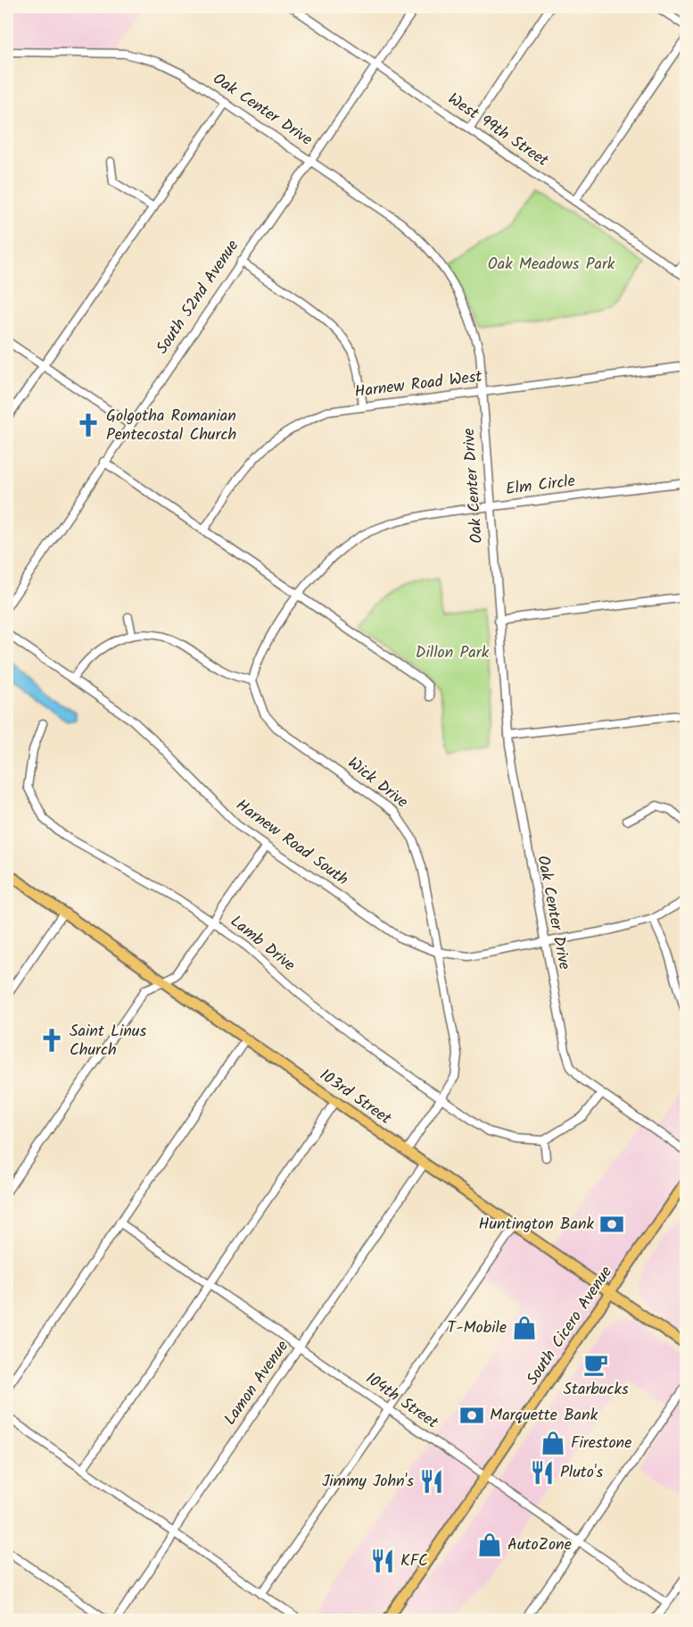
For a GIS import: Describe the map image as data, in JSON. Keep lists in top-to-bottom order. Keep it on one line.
{"streets":{"main road":["103rd Street","South Cicero Avenue"],"street":["Oak Center Drive","West 99th Street","South 52nd Avenue","Harnew Road West","Elm Circle","Wick Drive","Harnew Road South","Lamb Drive","Lamon Avenue","104th Street"]},"crossings":[["Oak Center Drive","South 52nd Avenue"],["Oak Center Drive","Harnew Road West"],["Oak Center Drive","Elm Circle"],["Oak Center Drive","Harnew Road South"],["West 99th Street","South 52nd Avenue"],["Elm Circle","Wick Drive"],["Wick Drive","Harnew Road South"],["Wick Drive","Lamb Drive"],["Wick Drive","103rd Street"],["103rd Street","South Cicero Avenue"],["103rd Street","Lamon Avenue"],["South Cicero Avenue","104th Street"],["Lamon Avenue","104th Street"]],"parks":["Oak Meadows Park","Dillon Park"],"places":{"church":["Golgotha Romanian Pentecostal Church","Saint Linus Church"],"bank":["Huntington Bank","Marquette Bank"],"shop":["T-Mobile","Firestone","AutoZone"],"cafe":["Starbucks"],"restaurant":["Pluto's","Jimmy John's","KFC"]}}
